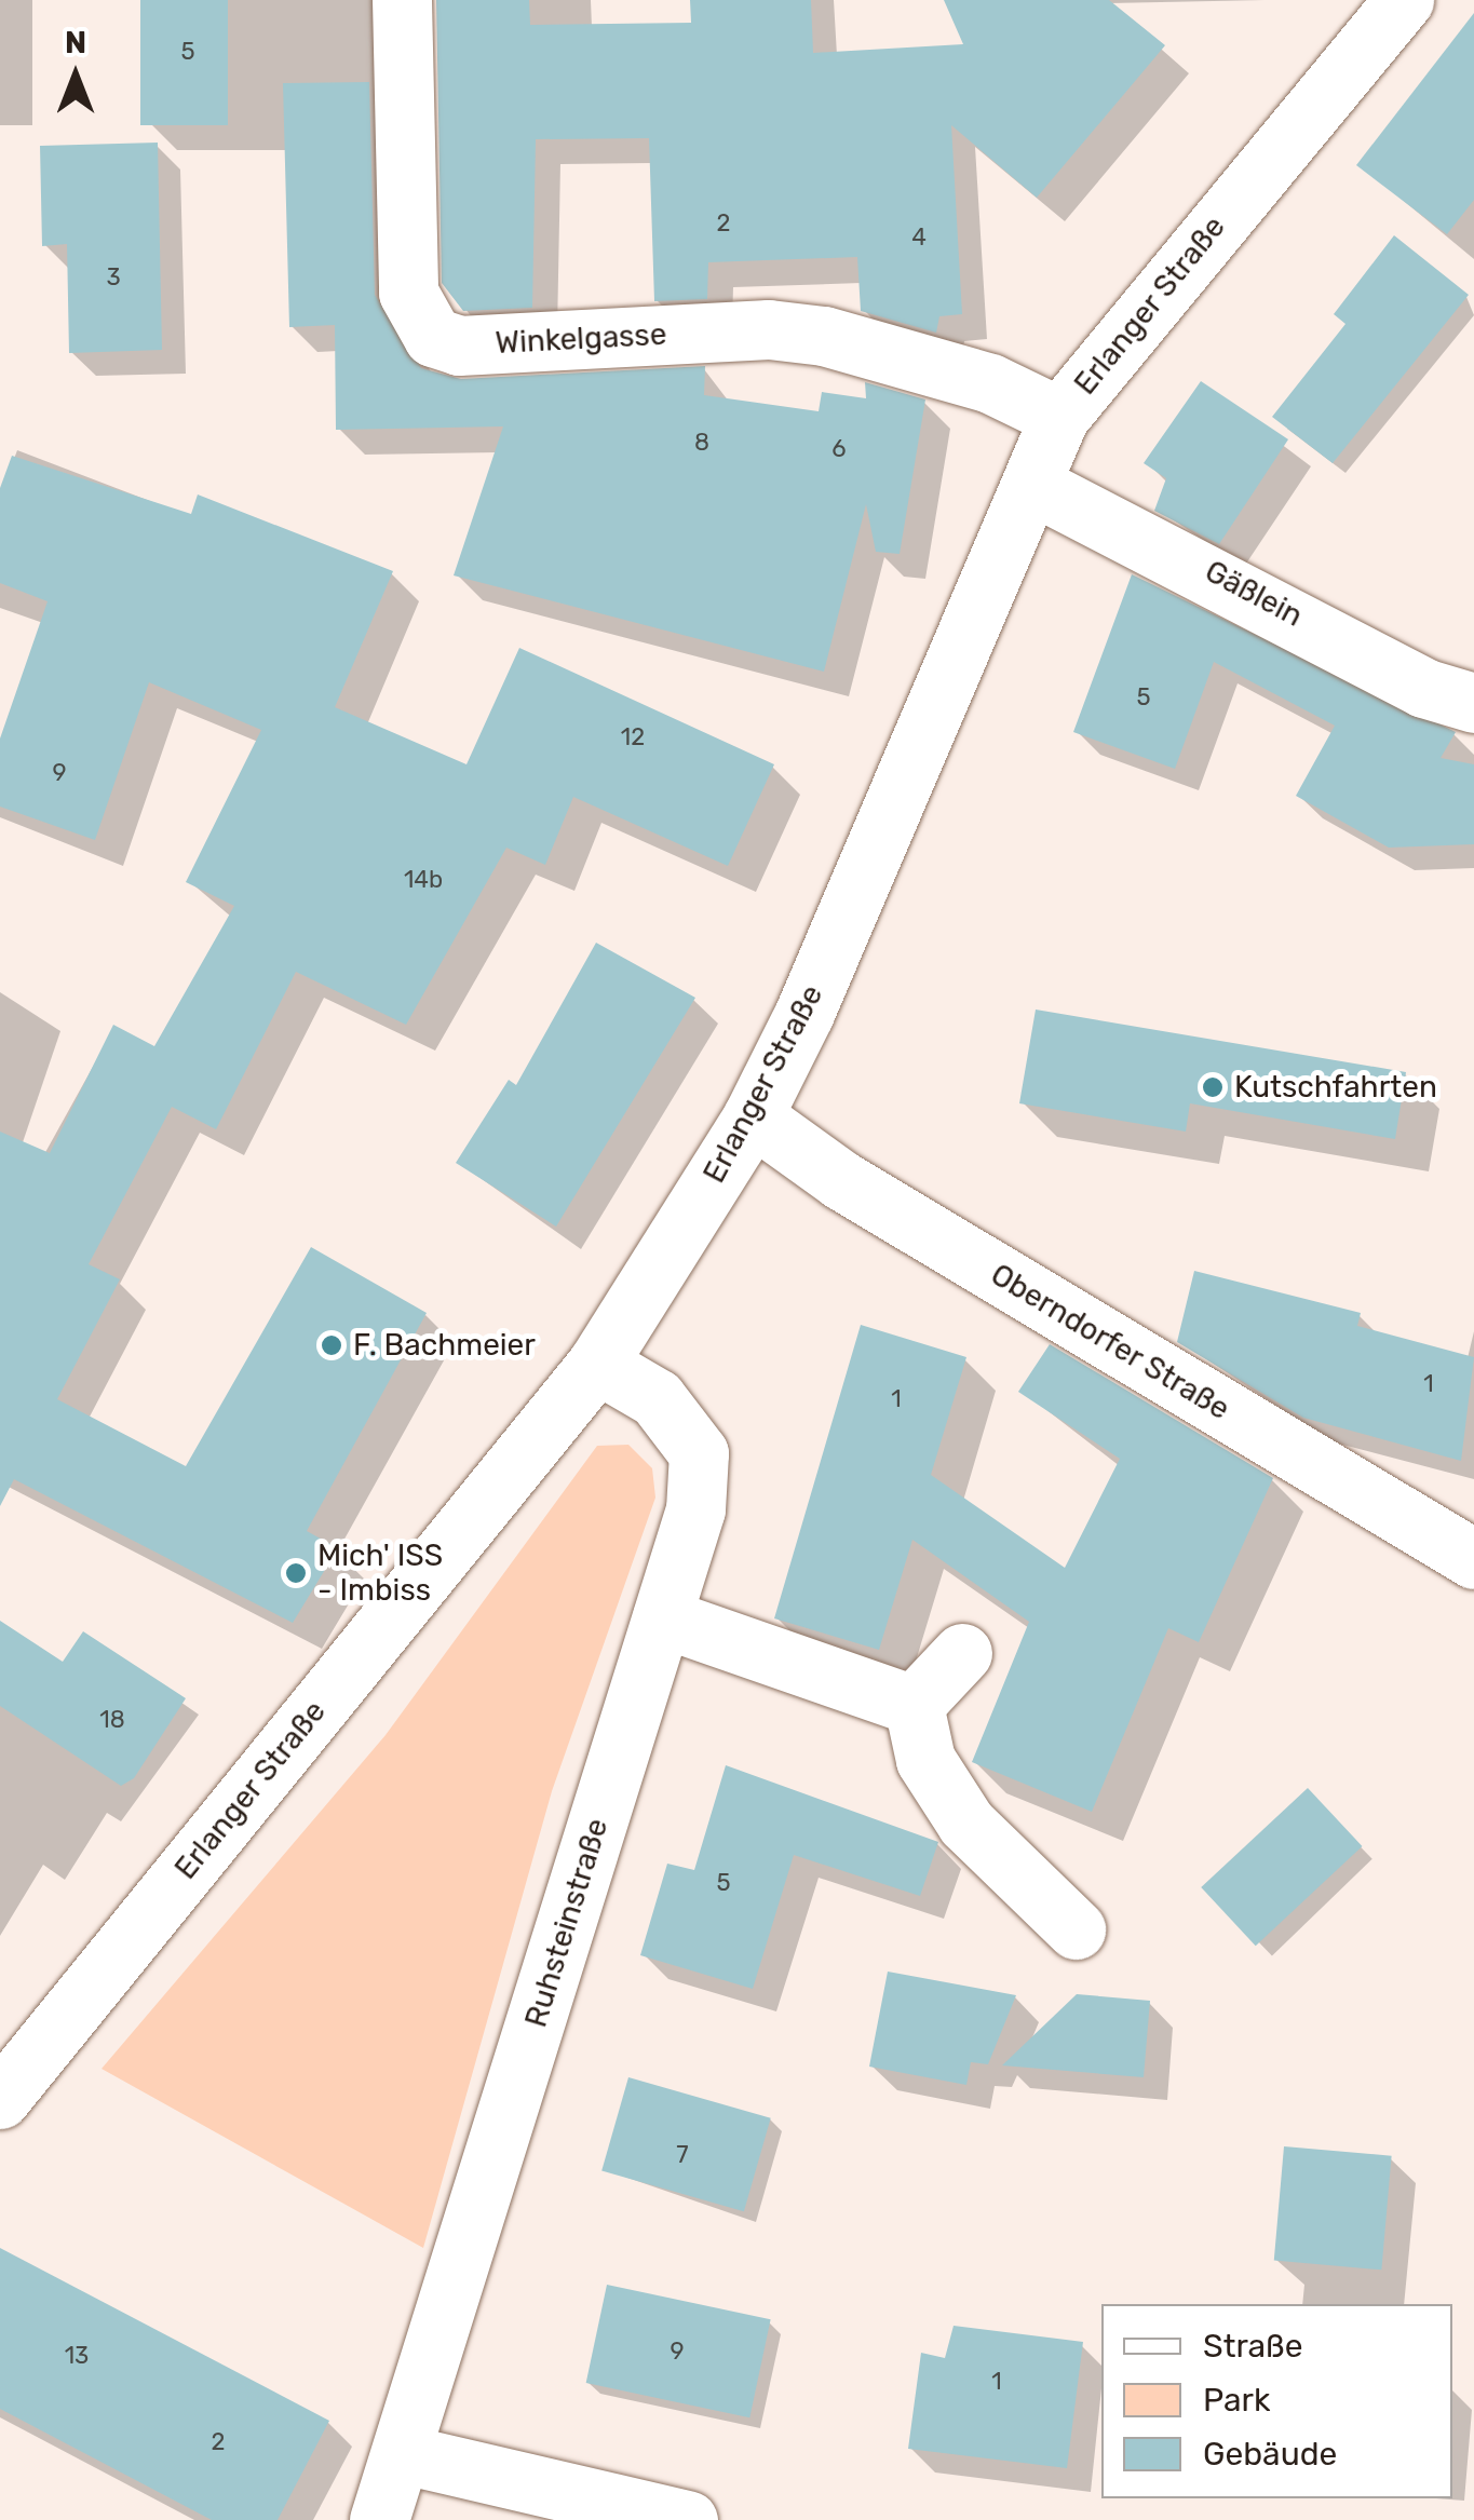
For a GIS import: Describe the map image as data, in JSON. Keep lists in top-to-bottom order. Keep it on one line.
{"streets":{"street":["Erlanger Straße","Winkelgasse","Gäßlein","Oberndorfer Straße","Ruhsteinstraße"]},"crossings":[["Erlanger Straße","Winkelgasse"],["Erlanger Straße","Gäßlein"],["Erlanger Straße","Oberndorfer Straße"],["Erlanger Straße","Ruhsteinstraße"]],"places":["Kutschfahrten","F. Bachmeier","Mich' ISS - Imbiss"],"house_numbers":["5","2","4","3","8","6","5","12","9","14b","1","1","18","5","7","9","13","1","2"],"legend":["Straße","Park","Gebäude"],"north":"top"}
